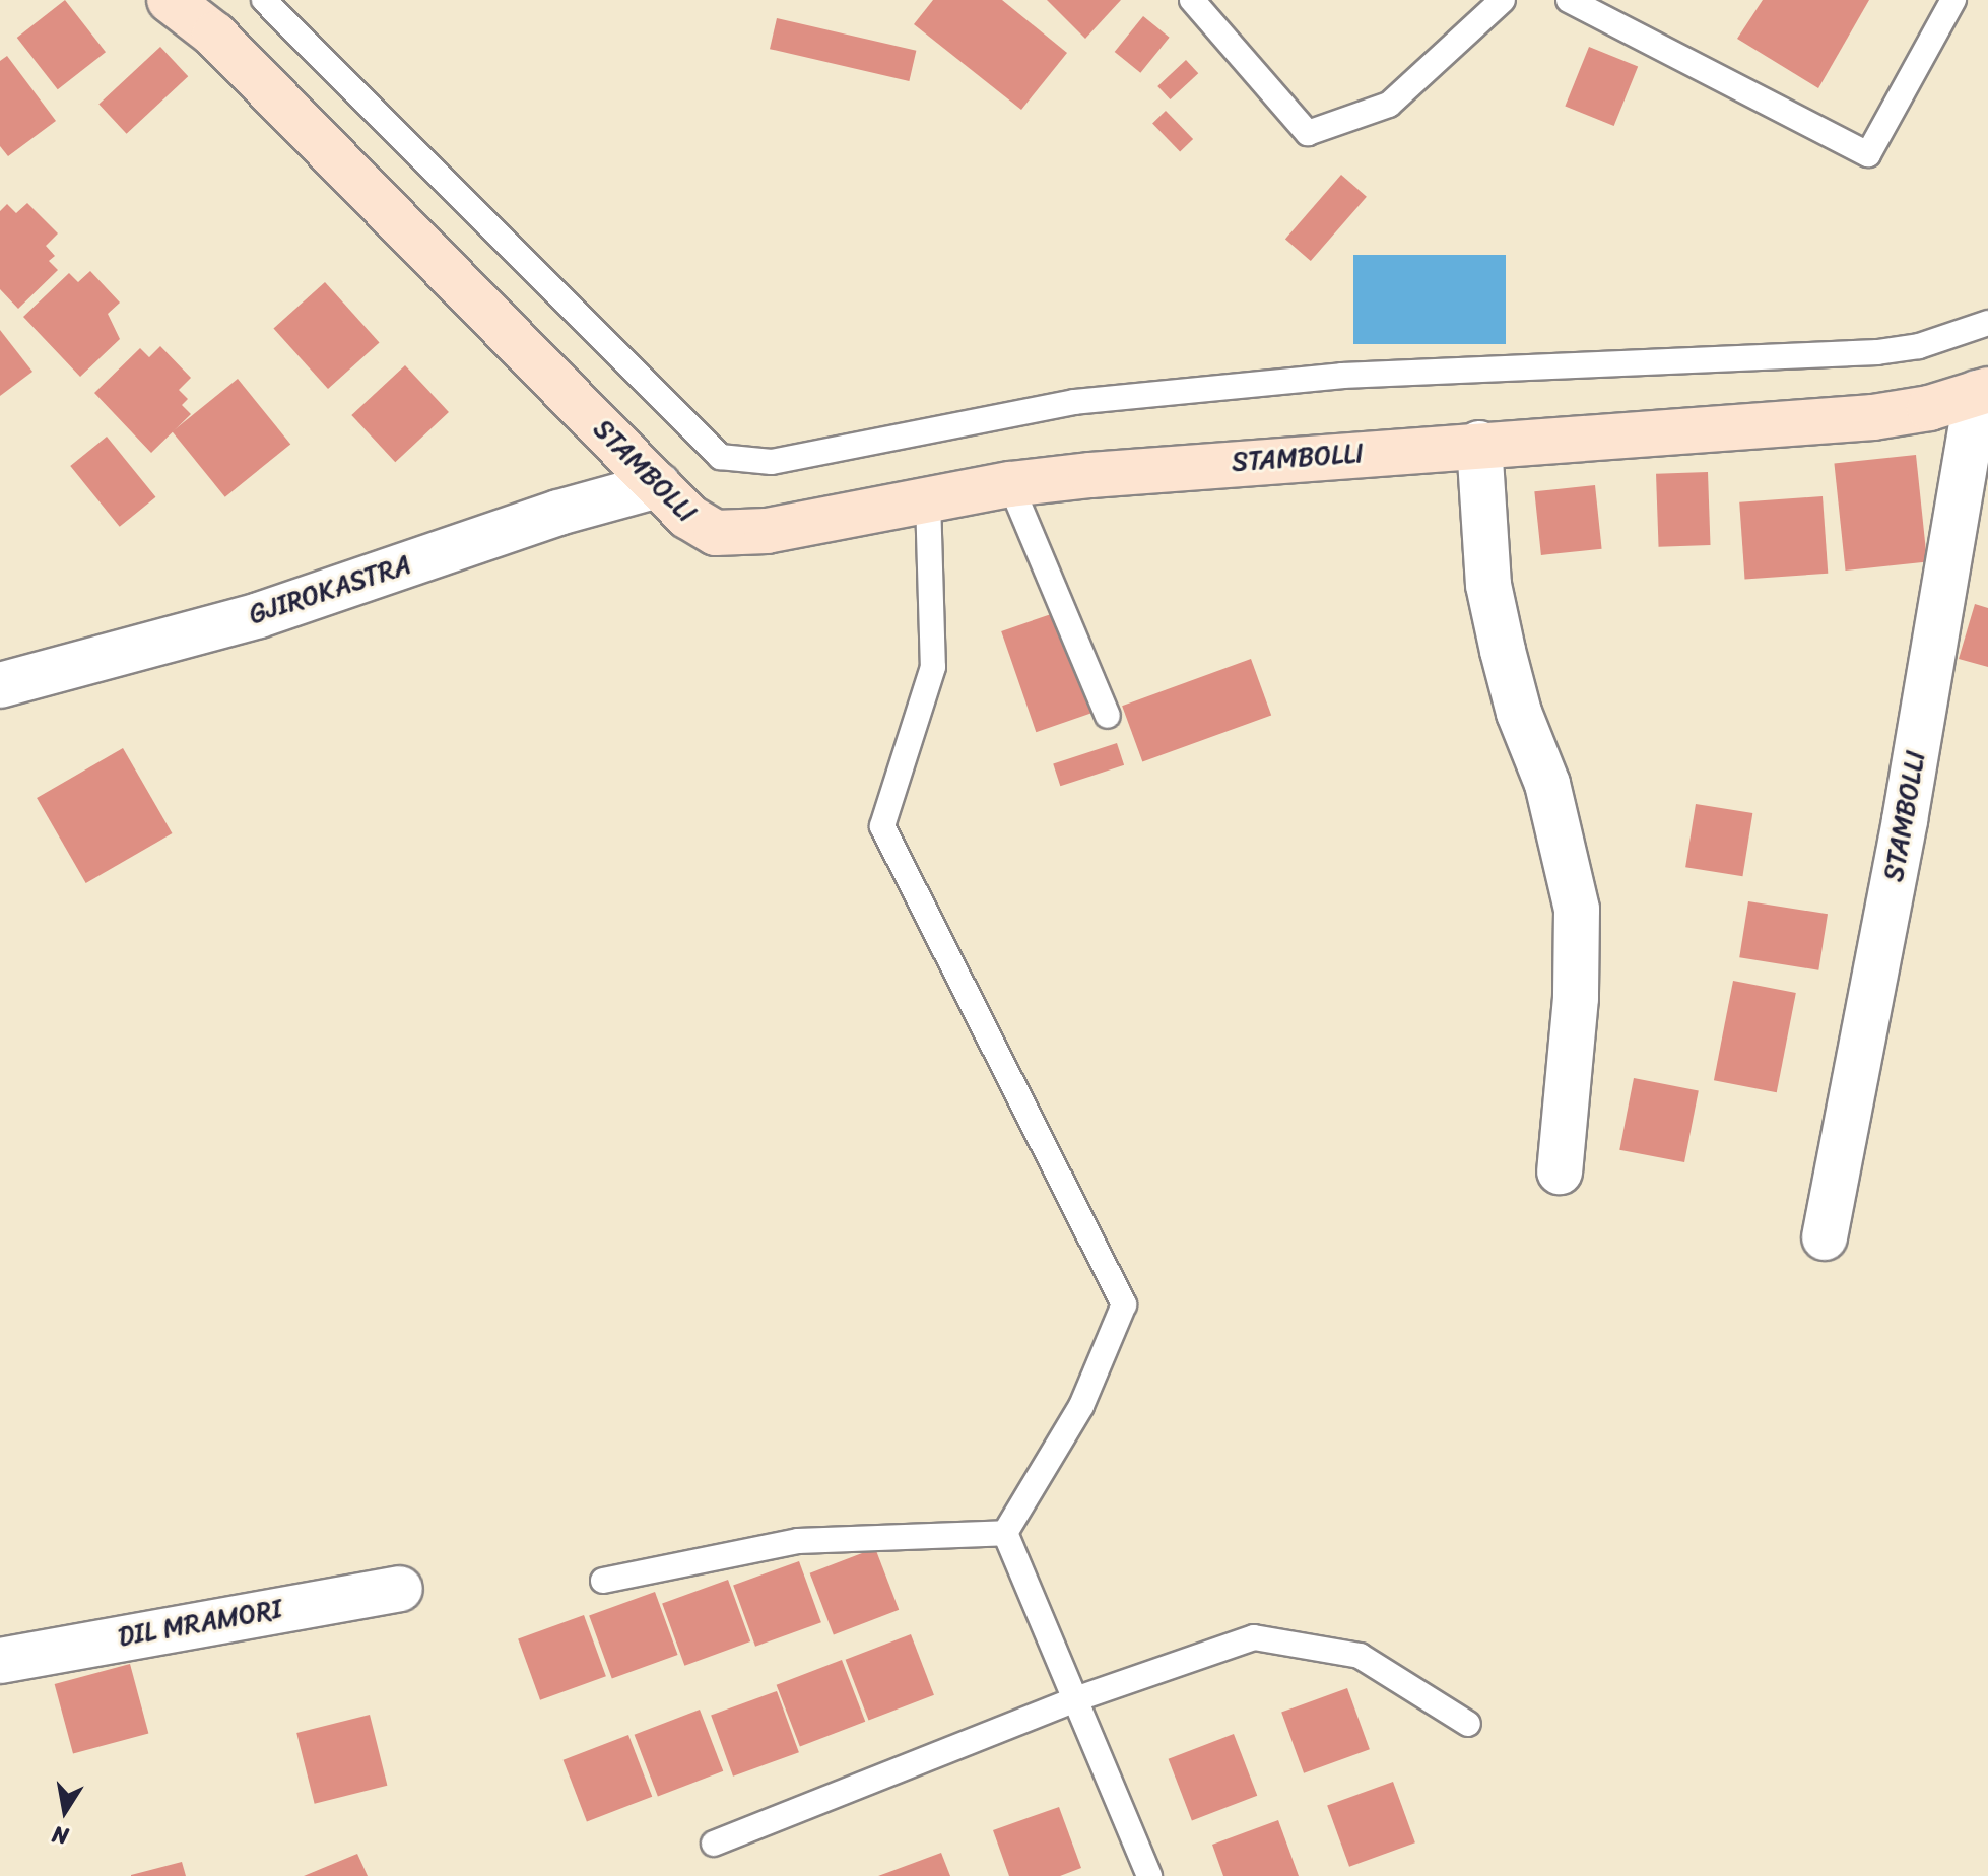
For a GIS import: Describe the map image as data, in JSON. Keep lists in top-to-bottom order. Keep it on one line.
{"streets":{"street":["STAMBOLLI","GJIROKASTRA","DIL MRAMORI"]},"crossings":[["STAMBOLLI","GJIROKASTRA"]],"north":"bottom"}
